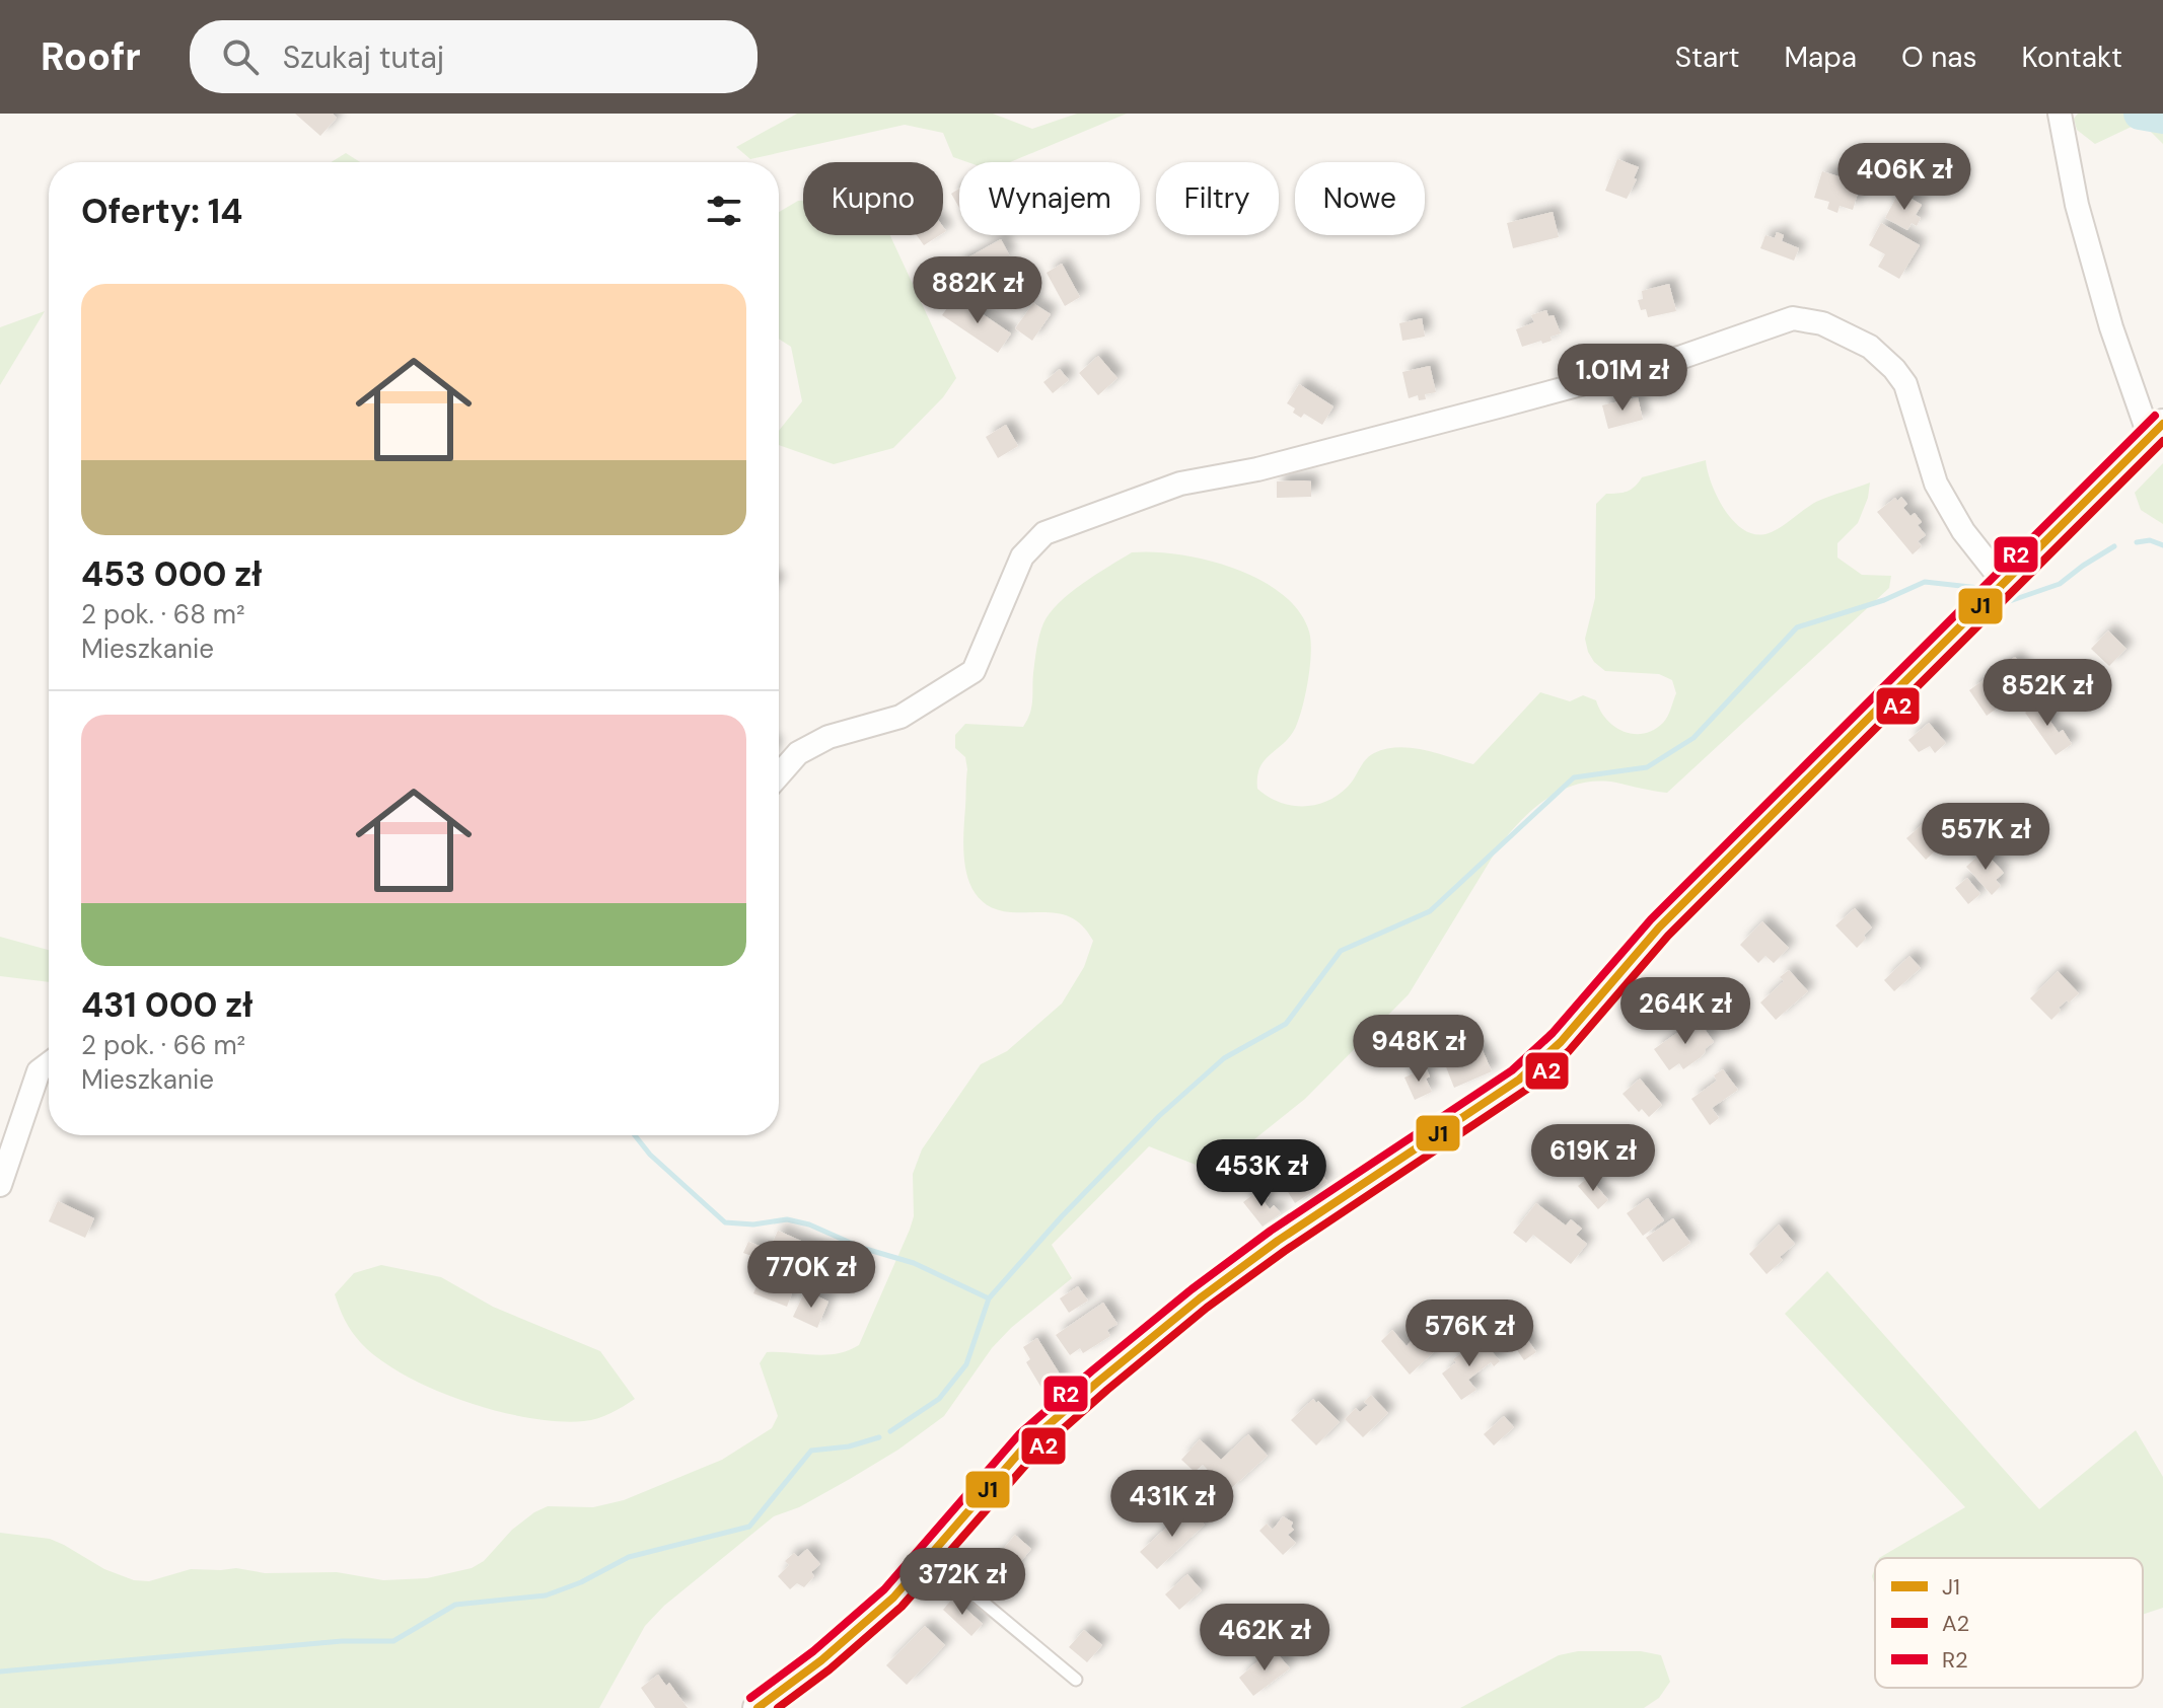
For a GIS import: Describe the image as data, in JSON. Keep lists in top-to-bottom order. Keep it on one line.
{"lines":["transit line R2","transit line J1","transit line A2"],"legend":["J1","A2","R2"],"page":{"header":"Roofr","search":"Szukaj tutaj","nav":["Start","Mapa","O nas","Kontakt"],"price":["406K zł","882K zł","1.01M zł","852K zł","557K zł","264K zł","948K zł","619K zł","453K zł","770K zł","576K zł","431K zł","372K zł","462K zł"],"chip":["Kupno","Wynajem","Filtry","Nowe"],"heading":"Oferty: 14","list":[{"name":"453 000 zł","note":"2 pok. · 68 m² · Mieszkanie"},{"name":"431 000 zł","note":"2 pok. · 66 m² · Mieszkanie"}]}}
